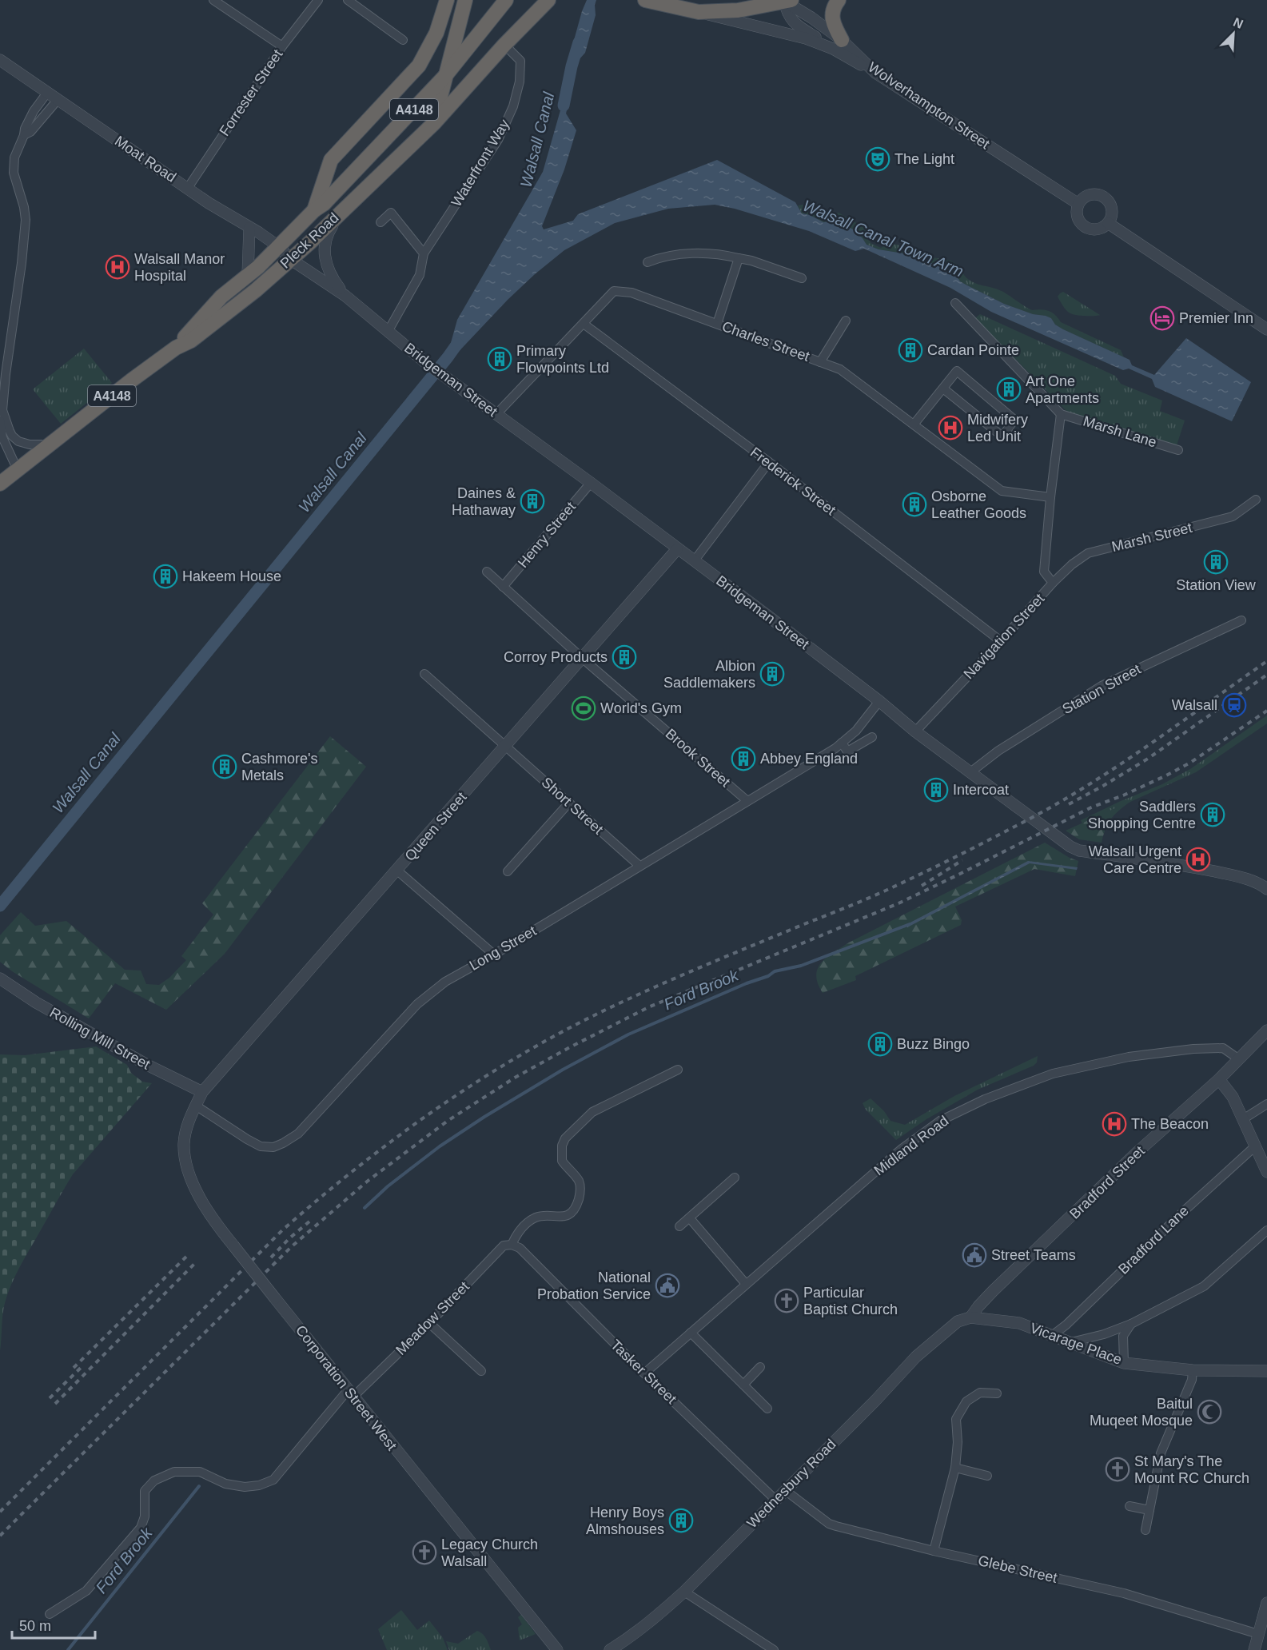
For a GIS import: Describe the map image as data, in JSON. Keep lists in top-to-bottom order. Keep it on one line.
{"streets":{"highway":["A4148","Pleck Road"],"street":["Forrester Street","Wolverhampton Street","Moat Road","Waterfront Way","Charles Street","Bridgeman Street","Marsh Lane","Frederick Street","Henry Street","Marsh Street","Navigation Street","Station Street","Brook Street","Short Street","Queen Street","Long Street","Rolling Mill Street","Midland Road","Bradford Street","Bradford Lane","Meadow Street","Vicarage Place","Tasker Street","Corporation Street West","Wednesbury Road","Glebe Street"]},"crossings":[["Forrester Street","Moat Road"],["Moat Road","Pleck Road"],["Moat Road","Bridgeman Street"],["Waterfront Way","Pleck Road"],["Pleck Road","Bridgeman Street"],["Charles Street","Bridgeman Street"],["Charles Street","Frederick Street"],["Charles Street","Navigation Street"],["Bridgeman Street","Henry Street"],["Bridgeman Street","Navigation Street"],["Bridgeman Street","Station Street"],["Bridgeman Street","Queen Street"],["Bridgeman Street","Long Street"],["Marsh Lane","Navigation Street"],["Frederick Street","Navigation Street"],["Henry Street","Brook Street"],["Marsh Street","Navigation Street"],["Brook Street","Queen Street"],["Brook Street","Long Street"],["Short Street","Queen Street"],["Short Street","Long Street"],["Queen Street","Long Street"],["Queen Street","Rolling Mill Street"],["Queen Street","Corporation Street West"],["Long Street","Corporation Street West"],["Midland Road","Bradford Street"],["Midland Road","Tasker Street"],["Bradford Street","Vicarage Place"],["Bradford Street","Wednesbury Road"],["Bradford Lane","Vicarage Place"],["Meadow Street","Tasker Street"],["Meadow Street","Corporation Street West"],["Vicarage Place","Wednesbury Road"],["Tasker Street","Wednesbury Road"],["Wednesbury Road","Glebe Street"]],"water":["Walsall Canal","Walsall Canal Town Arm","Ford Brook"],"places":{"theatre":["The Light"],"hospital":["Walsall Manor Hospital","Midwifery Led Unit","Walsall Urgent Care Centre","The Beacon"],"hotel":["Premier Inn"],"building":["Cardan Pointe","Primary Flowpoints Ltd","Art One Apartments","Daines & Hathaway","Osborne Leather Goods","Station View","Hakeem House","Corroy Products","Albion Saddlemakers","Abbey England","Cashmore's Metals","Intercoat","Saddlers Shopping Centre","Buzz Bingo","Henry Boys Almshouses"],"station":["Walsall"],"sports":["World's Gym"],"public building":["Street Teams","National Probation Service"],"church":["Particular Baptist Church","St Mary's The Mount RC Church","Legacy Church Walsall"],"mosque":["Baitul Muqeet Mosque"]},"scale_bar":"50 m","north":"top right"}
